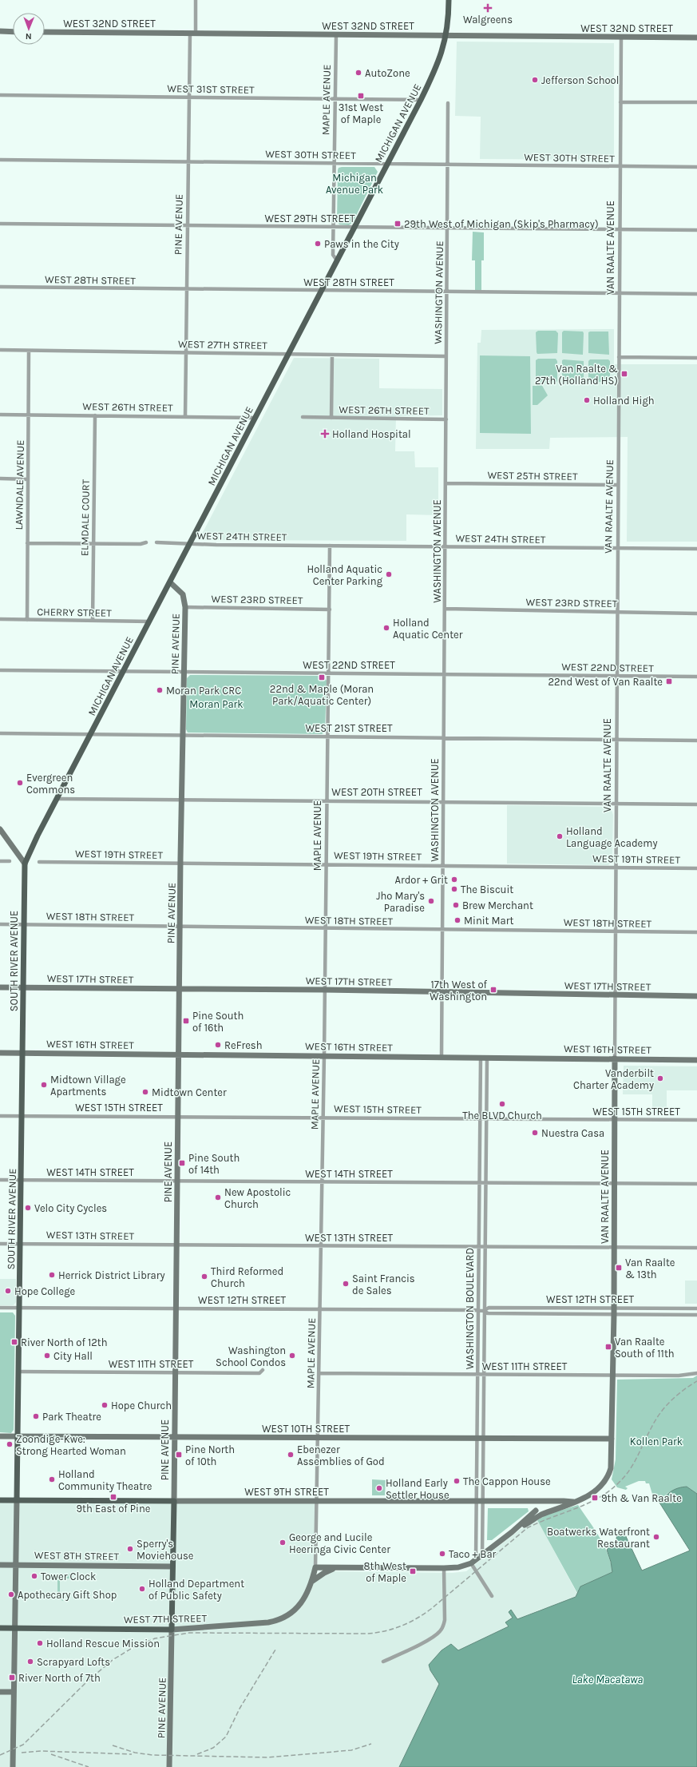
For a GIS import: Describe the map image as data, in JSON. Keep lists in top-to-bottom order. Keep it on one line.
{"streets":{"main road":["MICHIGAN AVENUE","PINE AVENUE","SOUTH RIVER AVENUE","WEST 9TH STREET","WEST 7TH STREET"],"street":["WEST 32ND STREET","WEST 31ST STREET","MAPLE AVENUE","WEST 30TH STREET","WEST 29TH STREET","VAN RAALTE AVENUE","WEST 28TH STREET","WASHINGTON AVENUE","WEST 27TH STREET","WEST 26TH STREET","WEST 25TH STREET","LAWNDALE AVENUE","ELMDALE COURT","WEST 24TH STREET","WEST 23RD STREET","CHERRY STREET","WEST 22ND STREET","WEST 21ST STREET","WEST 20TH STREET","WEST 19TH STREET","WEST 18TH STREET","WEST 17TH STREET","WEST 16TH STREET","WEST 15TH STREET","WEST 14TH STREET","WEST 13TH STREET","WEST 12TH STREET","WASHINGTON BOULEVARD","WEST 11TH STREET","WEST 10TH STREET","WEST 8TH STREET"]},"crossings":[["WEST 32ND STREET","MAPLE AVENUE"],["WEST 32ND STREET","MICHIGAN AVENUE"],["WEST 32ND STREET","PINE AVENUE"],["WEST 32ND STREET","VAN RAALTE AVENUE"],["WEST 31ST STREET","MAPLE AVENUE"],["WEST 31ST STREET","MICHIGAN AVENUE"],["WEST 31ST STREET","PINE AVENUE"],["MAPLE AVENUE","MICHIGAN AVENUE"],["MAPLE AVENUE","WEST 30TH STREET"],["MAPLE AVENUE","WEST 29TH STREET"],["MAPLE AVENUE","WEST 24TH STREET"],["MAPLE AVENUE","WEST 23RD STREET"],["MAPLE AVENUE","WEST 22ND STREET"],["MAPLE AVENUE","WEST 21ST STREET"],["MAPLE AVENUE","WEST 20TH STREET"],["MAPLE AVENUE","WEST 19TH STREET"],["MAPLE AVENUE","WEST 18TH STREET"],["MAPLE AVENUE","WEST 17TH STREET"],["MAPLE AVENUE","WEST 16TH STREET"],["MAPLE AVENUE","WEST 15TH STREET"],["MAPLE AVENUE","WEST 14TH STREET"],["MAPLE AVENUE","WEST 13TH STREET"],["MAPLE AVENUE","WEST 12TH STREET"],["MAPLE AVENUE","WEST 11TH STREET"],["MAPLE AVENUE","WEST 10TH STREET"],["MAPLE AVENUE","WEST 9TH STREET"],["MAPLE AVENUE","WEST 7TH STREET"],["MICHIGAN AVENUE","WEST 30TH STREET"],["MICHIGAN AVENUE","WEST 29TH STREET"],["MICHIGAN AVENUE","PINE AVENUE"],["MICHIGAN AVENUE","WEST 28TH STREET"],["MICHIGAN AVENUE","WEST 27TH STREET"],["MICHIGAN AVENUE","WEST 26TH STREET"],["MICHIGAN AVENUE","WEST 24TH STREET"],["MICHIGAN AVENUE","CHERRY STREET"],["MICHIGAN AVENUE","WEST 22ND STREET"],["MICHIGAN AVENUE","WEST 21ST STREET"],["MICHIGAN AVENUE","WEST 20TH STREET"],["MICHIGAN AVENUE","SOUTH RIVER AVENUE"],["WEST 30TH STREET","PINE AVENUE"],["WEST 30TH STREET","VAN RAALTE AVENUE"],["WEST 30TH STREET","WASHINGTON AVENUE"],["WEST 29TH STREET","PINE AVENUE"],["WEST 29TH STREET","VAN RAALTE AVENUE"],["WEST 29TH STREET","WASHINGTON AVENUE"],["PINE AVENUE","WEST 28TH STREET"],["PINE AVENUE","WEST 27TH STREET"],["PINE AVENUE","WEST 26TH STREET"],["PINE AVENUE","WEST 23RD STREET"],["PINE AVENUE","WEST 22ND STREET"],["PINE AVENUE","WEST 21ST STREET"],["PINE AVENUE","WEST 20TH STREET"],["PINE AVENUE","WEST 19TH STREET"],["PINE AVENUE","WEST 18TH STREET"],["PINE AVENUE","WEST 17TH STREET"],["PINE AVENUE","WEST 16TH STREET"],["PINE AVENUE","WEST 15TH STREET"],["PINE AVENUE","WEST 14TH STREET"],["PINE AVENUE","WEST 13TH STREET"],["PINE AVENUE","WEST 12TH STREET"],["PINE AVENUE","WEST 11TH STREET"],["PINE AVENUE","WEST 10TH STREET"],["PINE AVENUE","WEST 9TH STREET"],["PINE AVENUE","WEST 8TH STREET"],["PINE AVENUE","WEST 7TH STREET"],["VAN RAALTE AVENUE","WEST 28TH STREET"],["VAN RAALTE AVENUE","WEST 25TH STREET"],["VAN RAALTE AVENUE","WEST 24TH STREET"],["VAN RAALTE AVENUE","WEST 23RD STREET"],["VAN RAALTE AVENUE","WEST 22ND STREET"],["VAN RAALTE AVENUE","WEST 21ST STREET"],["VAN RAALTE AVENUE","WEST 20TH STREET"],["VAN RAALTE AVENUE","WEST 19TH STREET"],["VAN RAALTE AVENUE","WEST 18TH STREET"],["VAN RAALTE AVENUE","WEST 17TH STREET"],["VAN RAALTE AVENUE","WEST 16TH STREET"],["VAN RAALTE AVENUE","WEST 15TH STREET"],["VAN RAALTE AVENUE","WEST 14TH STREET"],["VAN RAALTE AVENUE","WEST 13TH STREET"],["VAN RAALTE AVENUE","WEST 12TH STREET"],["VAN RAALTE AVENUE","WEST 11TH STREET"],["VAN RAALTE AVENUE","WEST 10TH STREET"],["VAN RAALTE AVENUE","WEST 9TH STREET"],["WEST 28TH STREET","WASHINGTON AVENUE"],["WASHINGTON AVENUE","WEST 27TH STREET"],["WASHINGTON AVENUE","WEST 26TH STREET"],["WASHINGTON AVENUE","WEST 25TH STREET"],["WASHINGTON AVENUE","WEST 24TH STREET"],["WASHINGTON AVENUE","WEST 23RD STREET"],["WASHINGTON AVENUE","WEST 22ND STREET"],["WASHINGTON AVENUE","WEST 21ST STREET"],["WASHINGTON AVENUE","WEST 20TH STREET"],["WASHINGTON AVENUE","WEST 19TH STREET"],["WASHINGTON AVENUE","WEST 18TH STREET"],["WASHINGTON AVENUE","WEST 17TH STREET"],["WASHINGTON AVENUE","WEST 16TH STREET"],["WEST 27TH STREET","LAWNDALE AVENUE"],["WEST 26TH STREET","LAWNDALE AVENUE"],["WEST 26TH STREET","ELMDALE COURT"],["LAWNDALE AVENUE","CHERRY STREET"],["ELMDALE COURT","CHERRY STREET"],["WEST 18TH STREET","SOUTH RIVER AVENUE"],["SOUTH RIVER AVENUE","WEST 17TH STREET"],["SOUTH RIVER AVENUE","WEST 16TH STREET"],["SOUTH RIVER AVENUE","WEST 15TH STREET"],["SOUTH RIVER AVENUE","WEST 14TH STREET"],["SOUTH RIVER AVENUE","WEST 13TH STREET"],["SOUTH RIVER AVENUE","WEST 12TH STREET"],["SOUTH RIVER AVENUE","WEST 11TH STREET"],["SOUTH RIVER AVENUE","WEST 10TH STREET"],["SOUTH RIVER AVENUE","WEST 9TH STREET"],["SOUTH RIVER AVENUE","WEST 8TH STREET"],["SOUTH RIVER AVENUE","WEST 7TH STREET"],["WEST 16TH STREET","WASHINGTON BOULEVARD"],["WEST 15TH STREET","WASHINGTON BOULEVARD"],["WEST 14TH STREET","WASHINGTON BOULEVARD"],["WEST 13TH STREET","WASHINGTON BOULEVARD"],["WEST 12TH STREET","WASHINGTON BOULEVARD"],["WASHINGTON BOULEVARD","WEST 11TH STREET"],["WASHINGTON BOULEVARD","WEST 10TH STREET"],["WASHINGTON BOULEVARD","WEST 9TH STREET"]],"water":["Lake Macatawa"],"parks":["Michigan Avenue Park","Moran Park","Kollen Park"],"places":{"health":["Walgreens","Holland Hospital"],"other":["AutoZone","Jefferson School","Paws in the City","Holland High","Holland Aquatic Center Parking","Holland Aquatic Center","Moran Park CRC","Evergreen Commons","Holland Language Academy","Ardor + Grit","The Biscuit","Jho Mary's Paradise","Brew Merchant","Minit Mart","ReFresh","Vanderbilt Charter Academy","Midtown Village Apartments","Midtown Center","The BLVD Church","Nuestra Casa","New Apostolic Church","Velo City Cycles","Herrick District Library","Third Reformed Church","Saint Francis de Sales","Hope College","City Hall","Washington School Condos","Hope Church","Park Theatre","Zoondige-Kwe: Strong Hearted Woman","Ebenezer Assemblies of God","Holland Community Theatre","The Cappon House","Holland Early Settler House","Boatwerks Waterfront Restaurant","George and Lucile Heeringa Civic Center","Sperry's Moviehouse","Taco + Bar","Tower Clock","Holland Department of Public Safety","Apothecary Gift Shop","Holland Rescue Mission","Scrapyard Lofts"],"transit":["31st West of Maple","29th West of Michigan (Skip's Pharmacy)","Van Raalte & 27th (Holland HS)","22nd & Maple (Moran Park/Aquatic Center)","22nd West of Van Raalte","17th West of Washington","Pine South of 16th","Pine South of 14th","Van Raalte & 13th","River North of 12th","Van Raalte South of 11th","Pine North of 10th","9th East of Pine","9th & Van Raalte","8th West of Maple","River North of 7th"]},"north":"bottom"}
